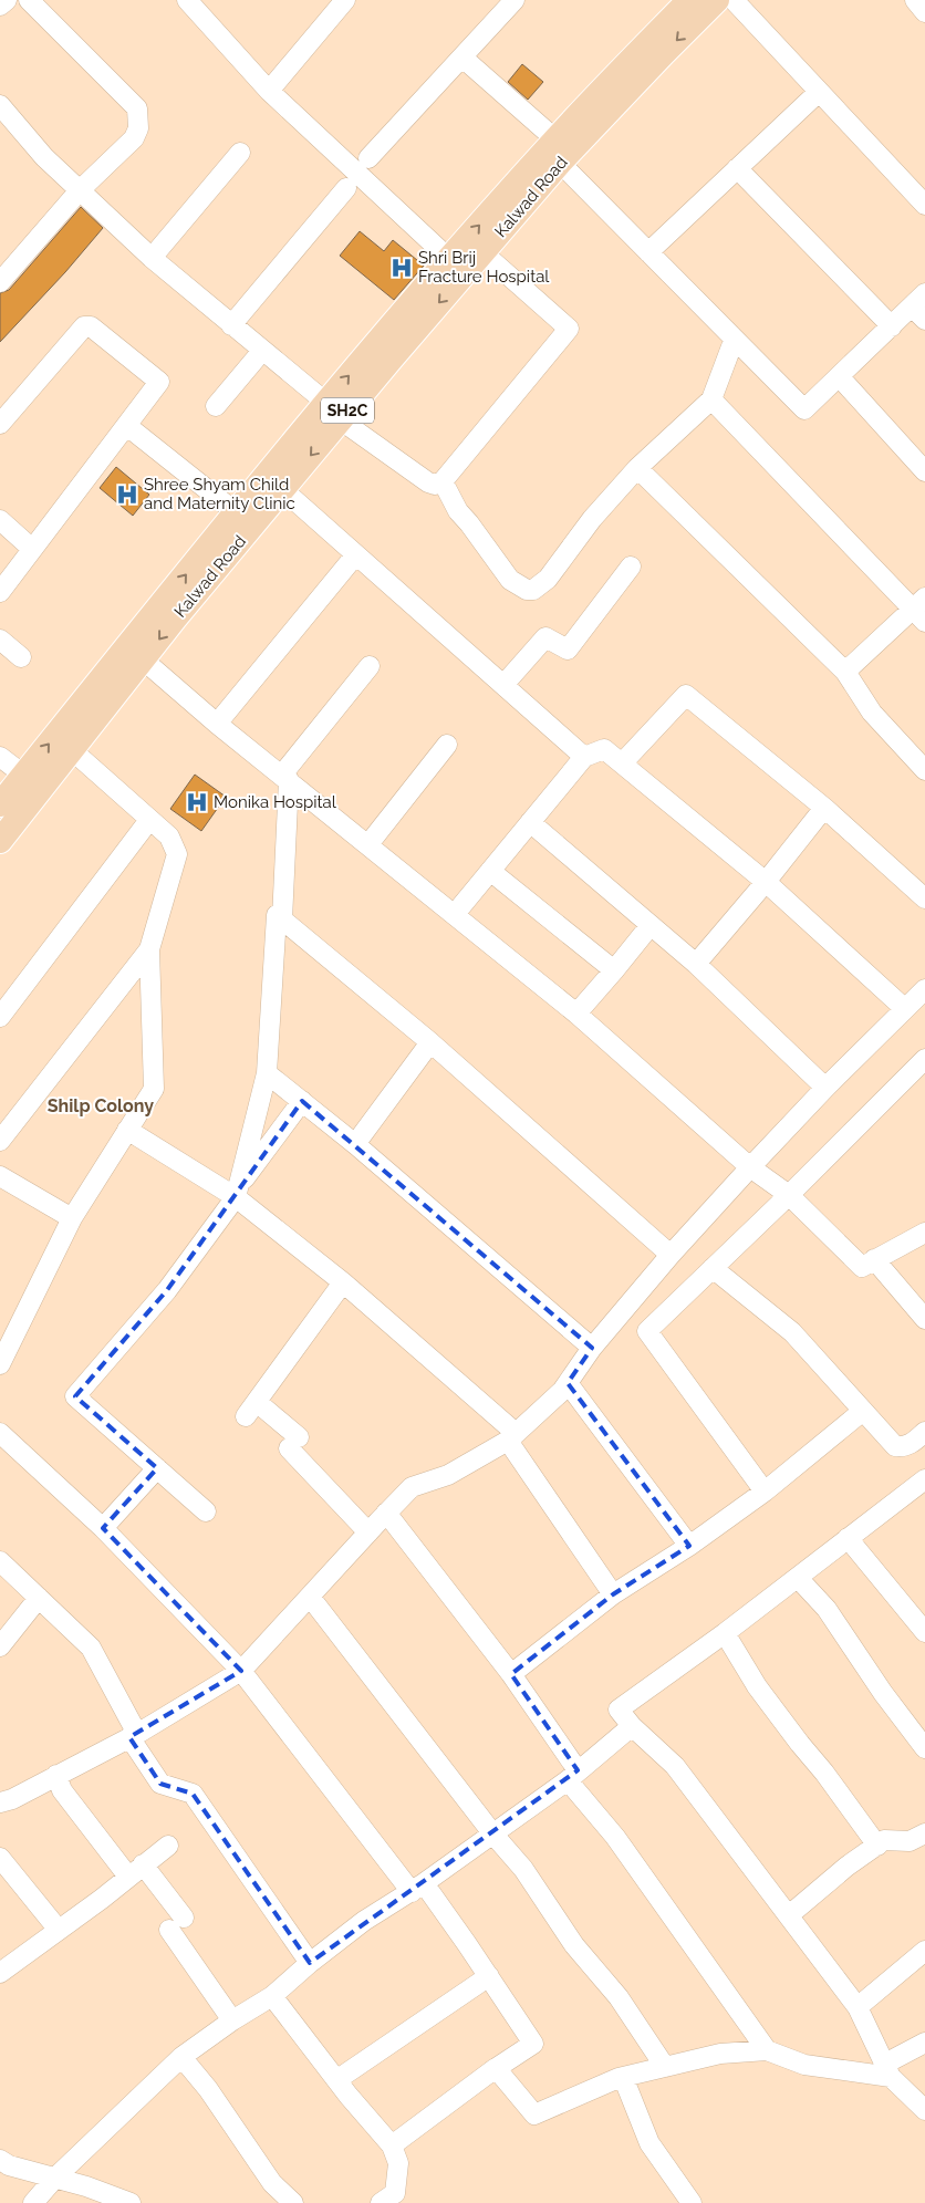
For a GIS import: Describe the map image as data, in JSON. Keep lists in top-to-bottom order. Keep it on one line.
{"streets":{"main road":["Kalwad Road","SH2C"]},"districts":["Shilp Colony"],"places":{"hospital":["Shri Brij Fracture Hospital","Shree Shyam Child and Maternity Clinic","Monika Hospital"]}}
